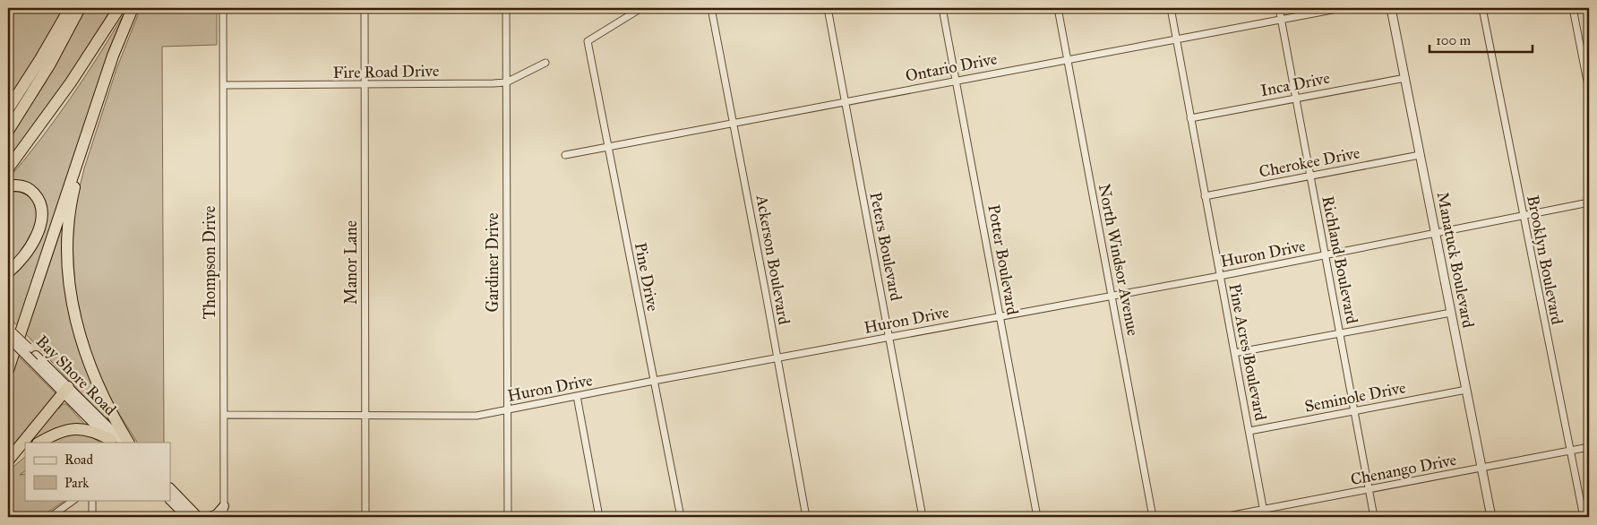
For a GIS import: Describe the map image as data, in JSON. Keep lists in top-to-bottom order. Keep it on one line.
{"streets":{"main road":["Bay Shore Road"],"street":["Ontario Drive","Fire Road Drive","Inca Drive","Cherokee Drive","Peters Boulevard","Huron Drive","Ackerson Boulevard","Potter Boulevard","North Windsor Avenue","Richland Boulevard","Manatuck Boulevard","Brooklyn Boulevard","Thompson Drive","Manor Lane","Gardiner Drive","Pine Drive","Pine Acres Boulevard","Seminole Drive","Chenango Drive"]},"crossings":[["Ontario Drive","Peters Boulevard"],["Ontario Drive","Ackerson Boulevard"],["Ontario Drive","Potter Boulevard"],["Ontario Drive","North Windsor Avenue"],["Ontario Drive","Richland Boulevard"],["Ontario Drive","Pine Drive"],["Ontario Drive","Pine Acres Boulevard"],["Fire Road Drive","Thompson Drive"],["Fire Road Drive","Manor Lane"],["Fire Road Drive","Gardiner Drive"],["Inca Drive","Richland Boulevard"],["Inca Drive","Manatuck Boulevard"],["Inca Drive","Pine Acres Boulevard"],["Cherokee Drive","Richland Boulevard"],["Cherokee Drive","Manatuck Boulevard"],["Cherokee Drive","Pine Acres Boulevard"],["Peters Boulevard","Huron Drive"],["Huron Drive","Ackerson Boulevard"],["Huron Drive","Potter Boulevard"],["Huron Drive","North Windsor Avenue"],["Huron Drive","Richland Boulevard"],["Huron Drive","Manatuck Boulevard"],["Huron Drive","Brooklyn Boulevard"],["Huron Drive","Thompson Drive"],["Huron Drive","Manor Lane"],["Huron Drive","Gardiner Drive"],["Huron Drive","Pine Drive"],["Huron Drive","Pine Acres Boulevard"],["Richland Boulevard","Seminole Drive"],["Richland Boulevard","Chenango Drive"],["Manatuck Boulevard","Seminole Drive"],["Manatuck Boulevard","Chenango Drive"],["Brooklyn Boulevard","Chenango Drive"],["Pine Acres Boulevard","Seminole Drive"],["Pine Acres Boulevard","Chenango Drive"]],"legend":["Road","Park"],"scale_bar":"100 m"}
